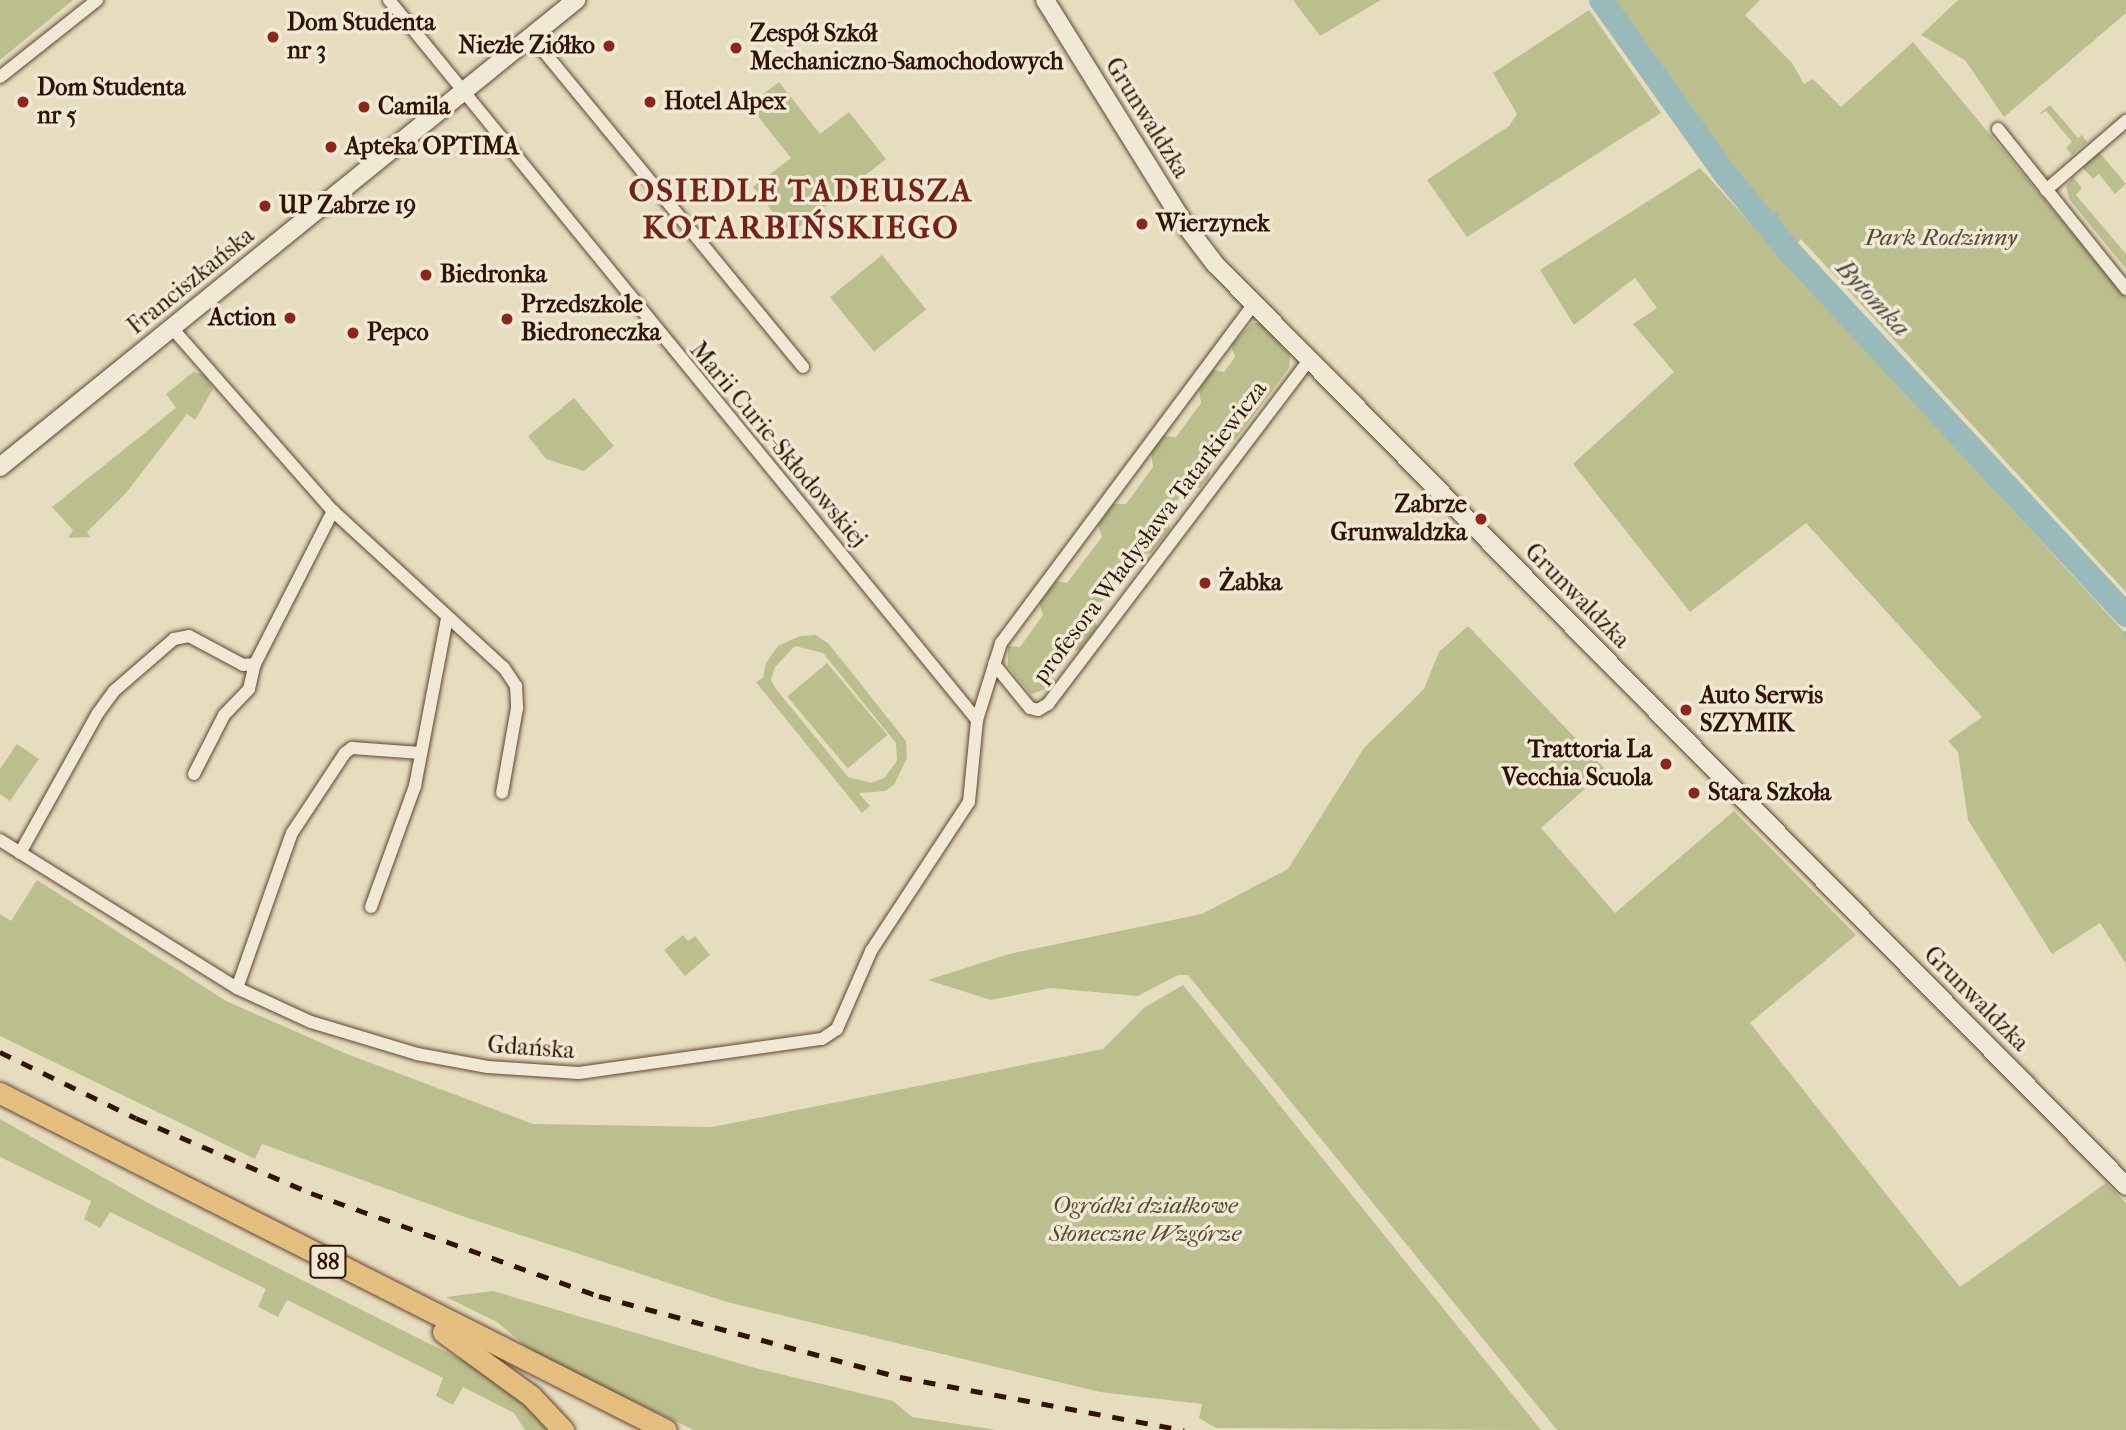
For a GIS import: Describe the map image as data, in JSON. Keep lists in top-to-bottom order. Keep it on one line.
{"streets":{"main road":["88"],"street":["Grunwaldzka","Franciszkańska","Marii Curie-Skłodowskiej","profesora Władysława Tatarkiewicza","Gdańska"]},"crossings":[["Grunwaldzka","profesora Władysława Tatarkiewicza"],["Franciszkańska","Marii Curie-Skłodowskiej"],["Marii Curie-Skłodowskiej","profesora Władysława Tatarkiewicza"],["profesora Władysława Tatarkiewicza","Gdańska"]],"districts":["OSIEDLE TADEUSZA KOTARBIŃSKIEGO"],"water":["Bytomka"],"parks":["Park Rodzinny","Ogródki działkowe Słoneczne Wzgórze"],"places":["Dom Studenta nr 3","Niezłe Ziółko","Zespół Szkół Mechaniczno-Samochodowych","Dom Studenta nr 5","Hotel Alpex","Camila","Apteka OPTIMA","UP Zabrze 19","Wierzynek","Biedronka","Action","Przedszkole Biedroneczka","Pepco","Zabrze Grunwaldzka","Żabka","Auto Serwis SZYMIK","Trattoria La Vecchia Scuola","Stara Szkoła"]}
